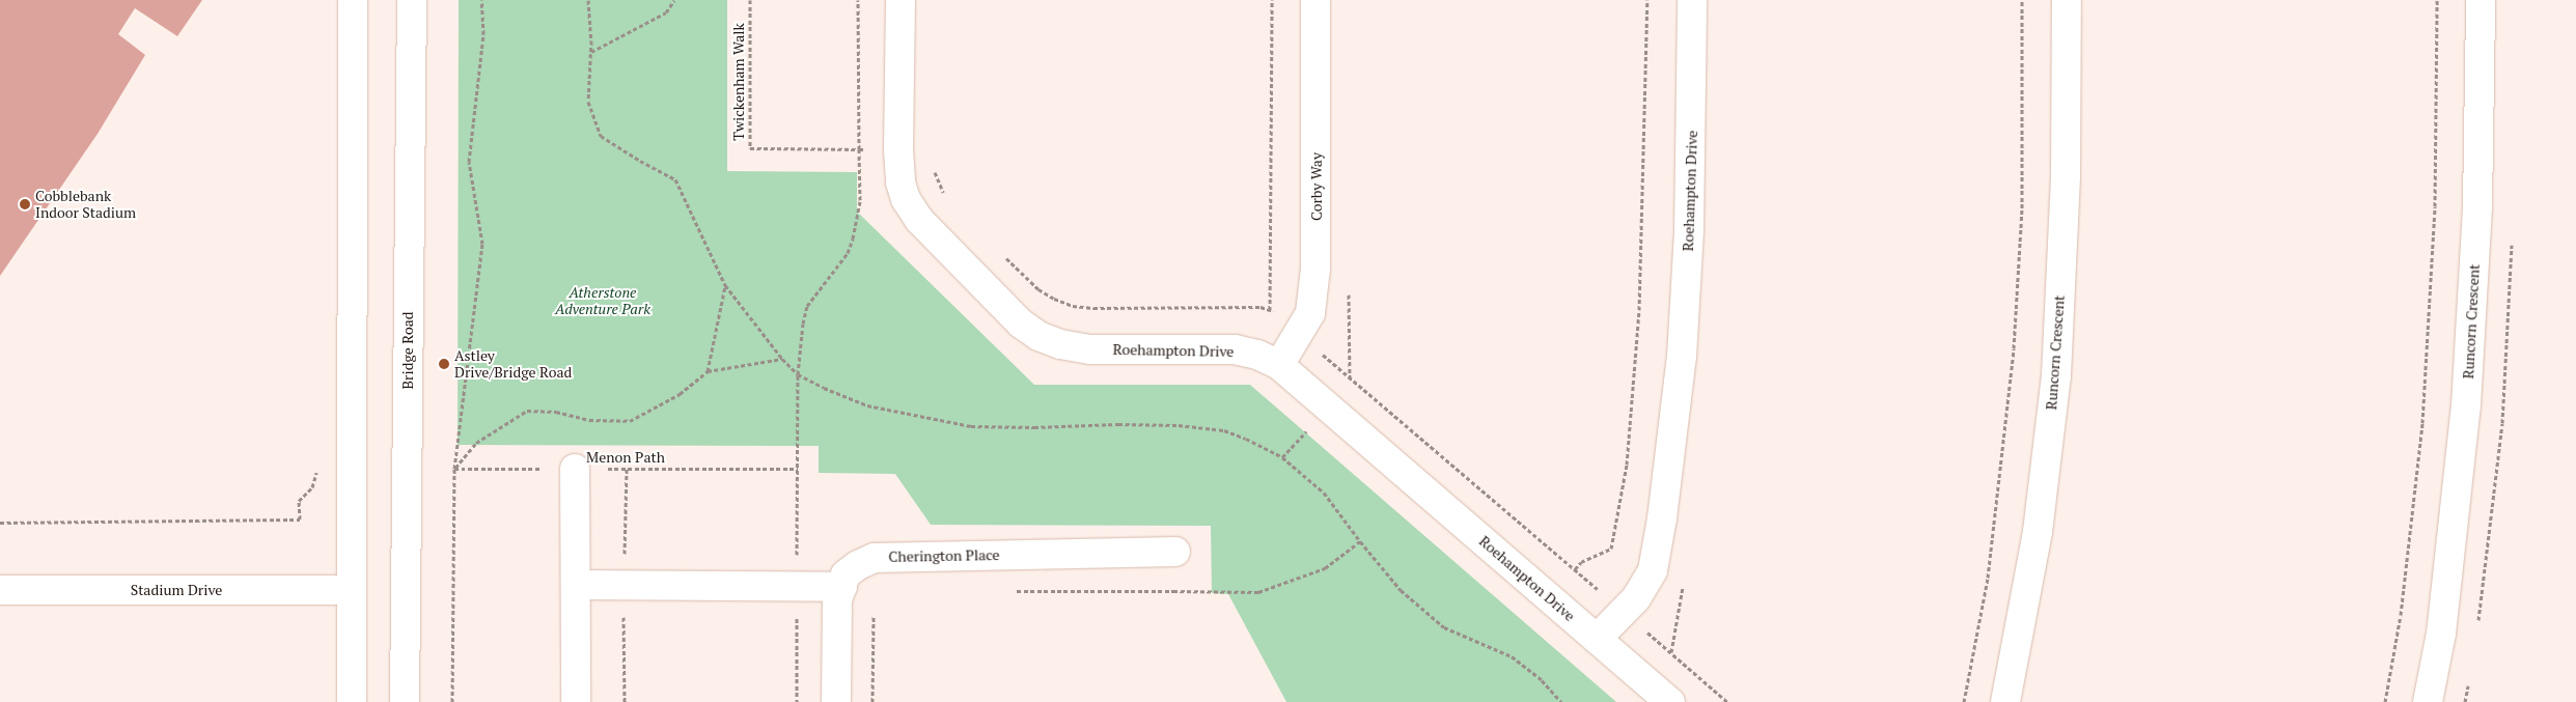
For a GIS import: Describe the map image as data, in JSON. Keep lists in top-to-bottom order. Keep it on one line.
{"streets":{"street":["Corby Way","Roehampton Drive","Runcorn Crescent","Bridge Road","Cherington Place","Stadium Drive"],"path":["Twickenham Walk","Menon Path"]},"crossings":[["Corby Way","Roehampton Drive"]],"parks":["Atherstone Adventure Park"],"places":["Cobblebank Indoor Stadium","Astley Drive/Bridge Road"]}
